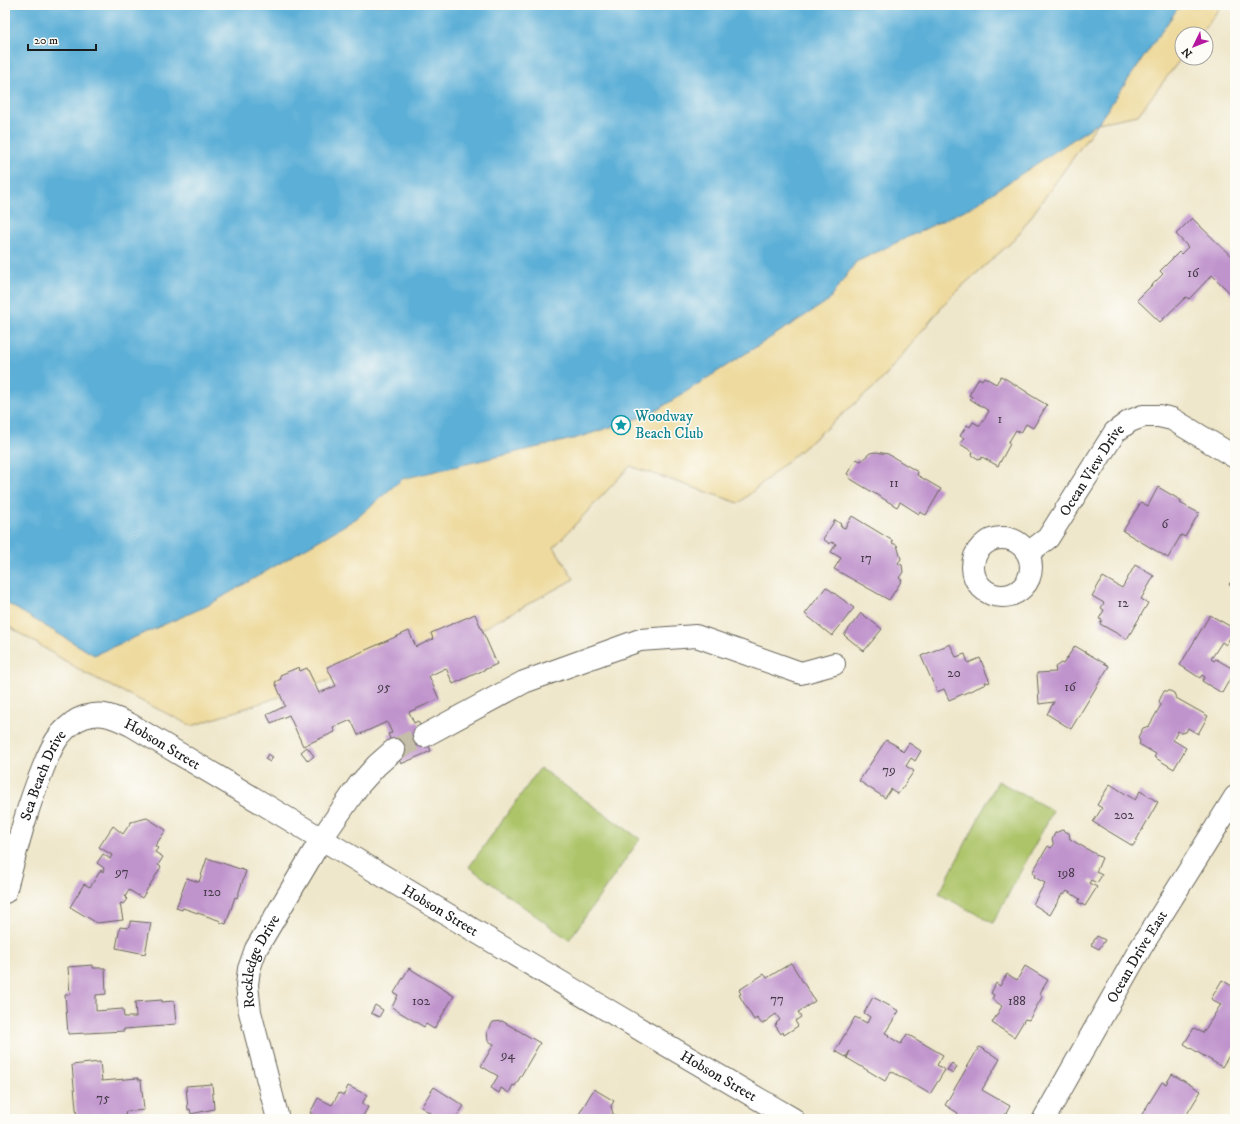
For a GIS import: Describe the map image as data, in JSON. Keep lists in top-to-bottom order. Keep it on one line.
{"streets":{"street":["Ocean View Drive","Hobson Street","Sea Beach Drive","Ocean Drive East","Rockledge Drive"]},"crossings":[["Hobson Street","Sea Beach Drive"],["Hobson Street","Rockledge Drive"]],"places":{"place":["Woodway Beach Club"]},"house_numbers":["16","1","11","6","17","12","20","95","16","79","202","97","198","120","77","102","188","94","75"],"scale_bar":"20 m","north":"bottom left"}
